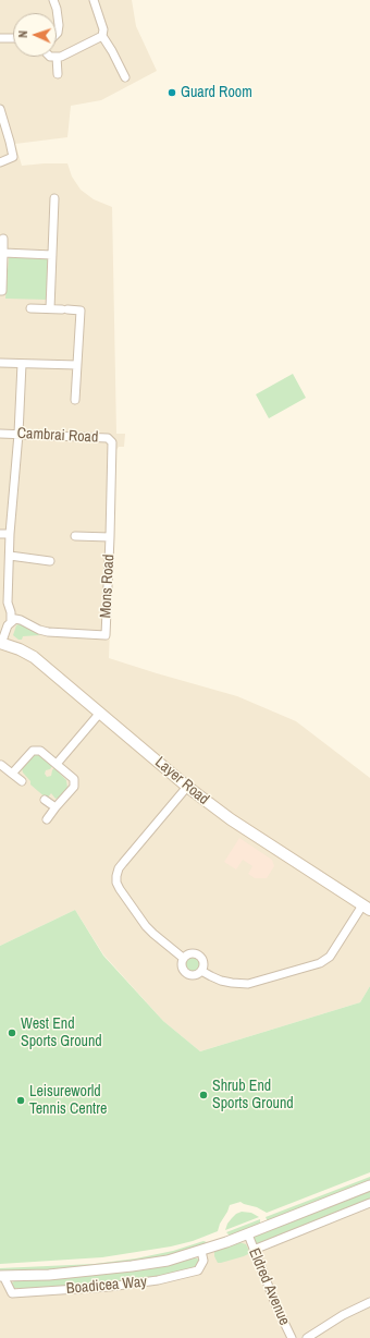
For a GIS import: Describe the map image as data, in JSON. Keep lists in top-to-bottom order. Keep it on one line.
{"streets":{"main road":["Layer Road"],"street":["Cambrai Road","Mons Road","Boadicea Way","Eldred Avenue"]},"crossings":[["Cambrai Road","Mons Road"],["Boadicea Way","Eldred Avenue"]],"places":["Guard Room","West End Sports Ground","Shrub End Sports Ground","Leisureworld Tennis Centre"],"north":"left"}
